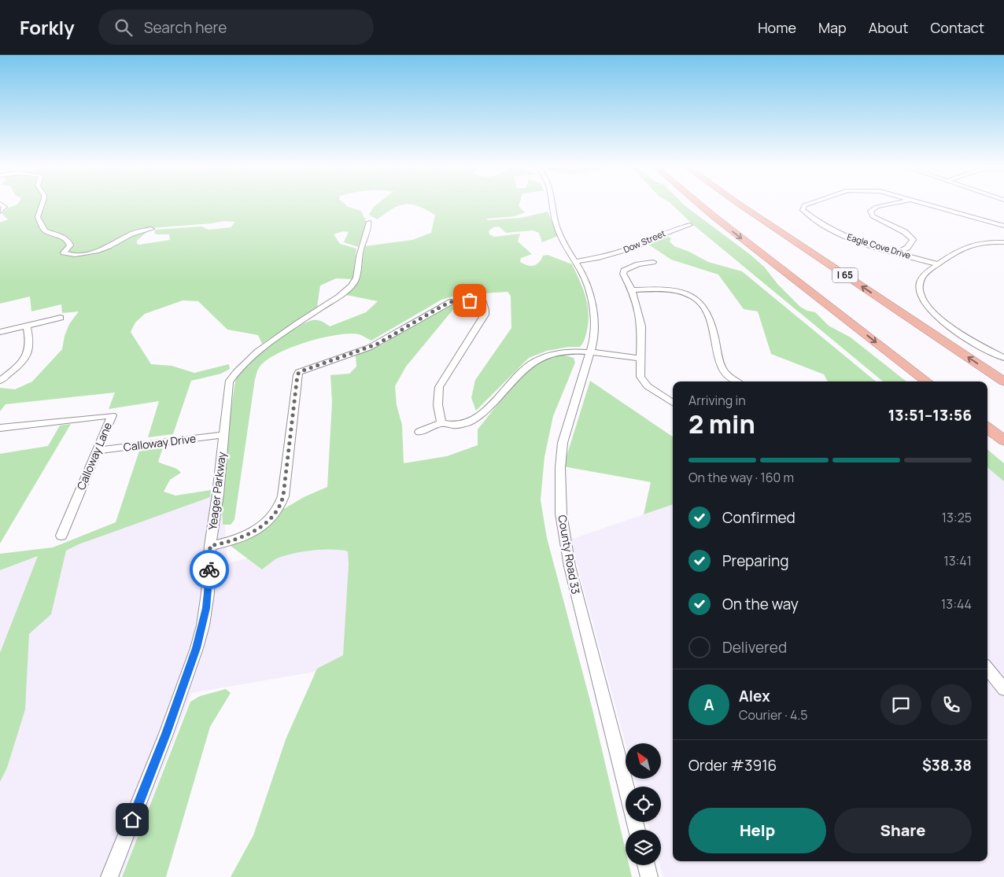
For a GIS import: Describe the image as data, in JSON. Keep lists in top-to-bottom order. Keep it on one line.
{"streets":{"highway":["I 65"],"street":["Dow Street","Eagle Cove Drive","Calloway Drive","Calloway Lane","Yeager Parkway","County Road 33"]},"crossings":[["Dow Street","County Road 33"],["Calloway Drive","Calloway Lane"],["Calloway Drive","Yeager Parkway"]],"north":"top left","page":{"header":"Forkly","search":"Search here","nav":["Home","Map","About","Contact"],"heading":["2 min","Arriving in","13:51–13:56"],"panel":["Alex","Courier · 4.5","Order #3916","$38.38"],"bar":"On the way · 160 m","list":[["Confirmed","13:25"],["Preparing","13:41"],["On the way","13:44"],"Delivered"],"round":"A","buttons":["Help","Share"]}}
